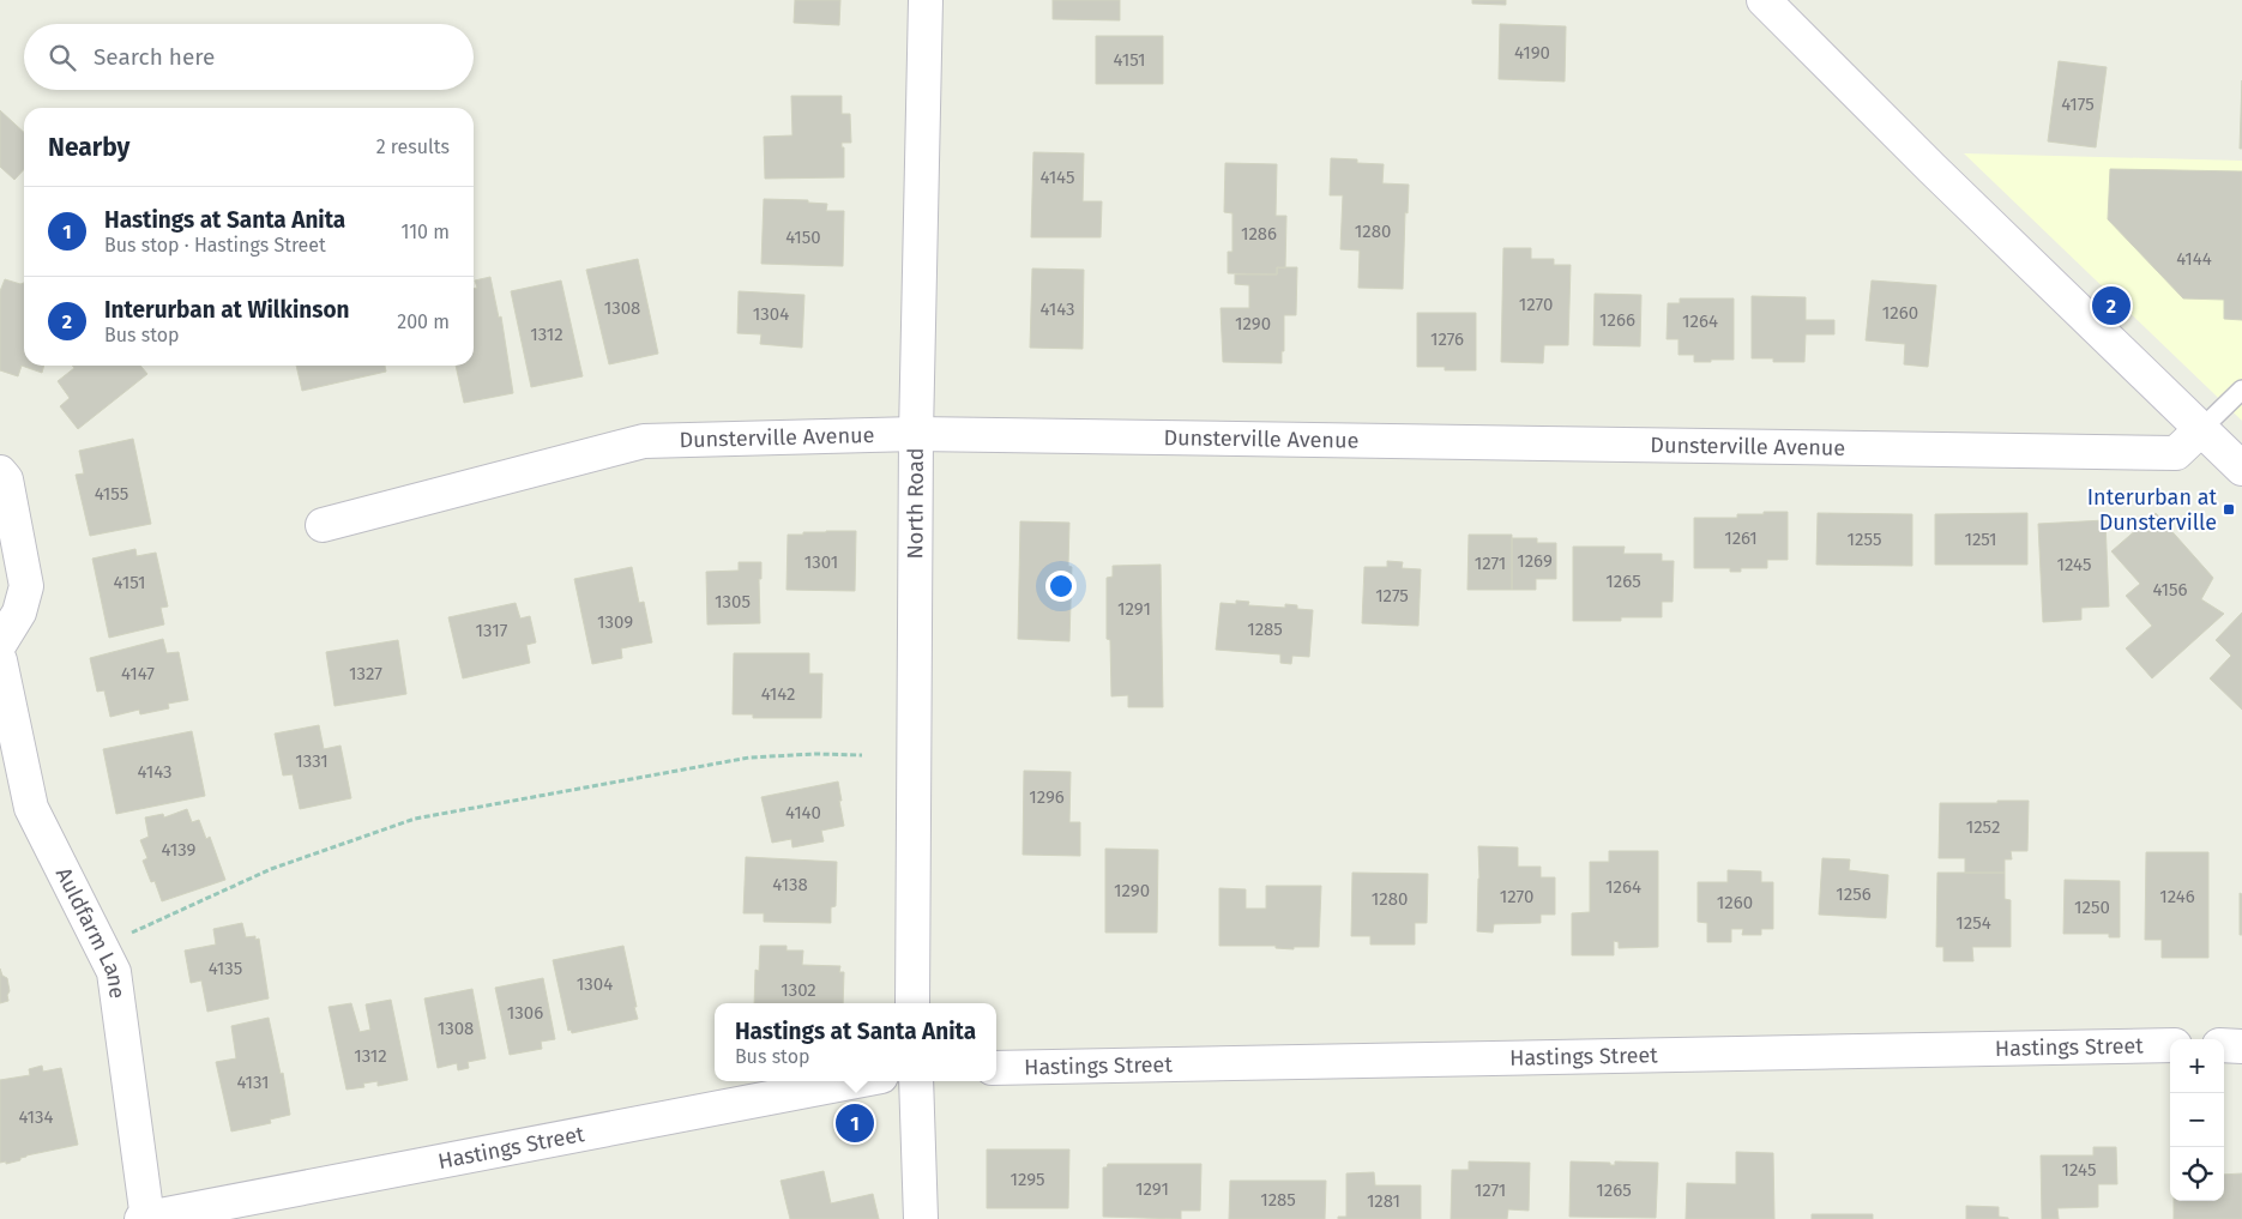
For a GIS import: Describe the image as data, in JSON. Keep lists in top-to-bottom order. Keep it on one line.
{"streets":{"street":["Dunsterville Avenue","North Road","Auldfarm Lane","Hastings Street"]},"crossings":[["Dunsterville Avenue","North Road"],["Auldfarm Lane","Hastings Street"]],"places":{"transit":["Interurban at Dunsterville"]},"house_numbers":["4190","4151","4175","4145","1280","1286","4150","4144","1270","1308","4143","1260","1304","1266","1264","1290","1312","1276","4155","1261","1255","1251","1269","1301","1271","1245","1265","4151","4156","1275","1305","1291","1309","1285","1317","4147","1327","4142","1331","4143","1296","4140","1252","4139","4138","1264","1290","1256","1270","1246","1280","1260","1250","1254","4135","1304","1302","1306","1308","1312","4131","4134","1245","1295","1291","1271","1265","1285","1281"],"page":{"search":"Search here","heading":["Nearby","2 results"],"list":[{"mark":"1","name":"Hastings at Santa Anita","note":"Bus stop · Hastings Street","value":"110 m"},{"mark":"2","name":"Interurban at Wilkinson","note":"Bus stop","value":"200 m"}],"pins":["2","1"],"popup":["Hastings at Santa Anita","Bus stop"],"map_buttons":["+","−"]}}
